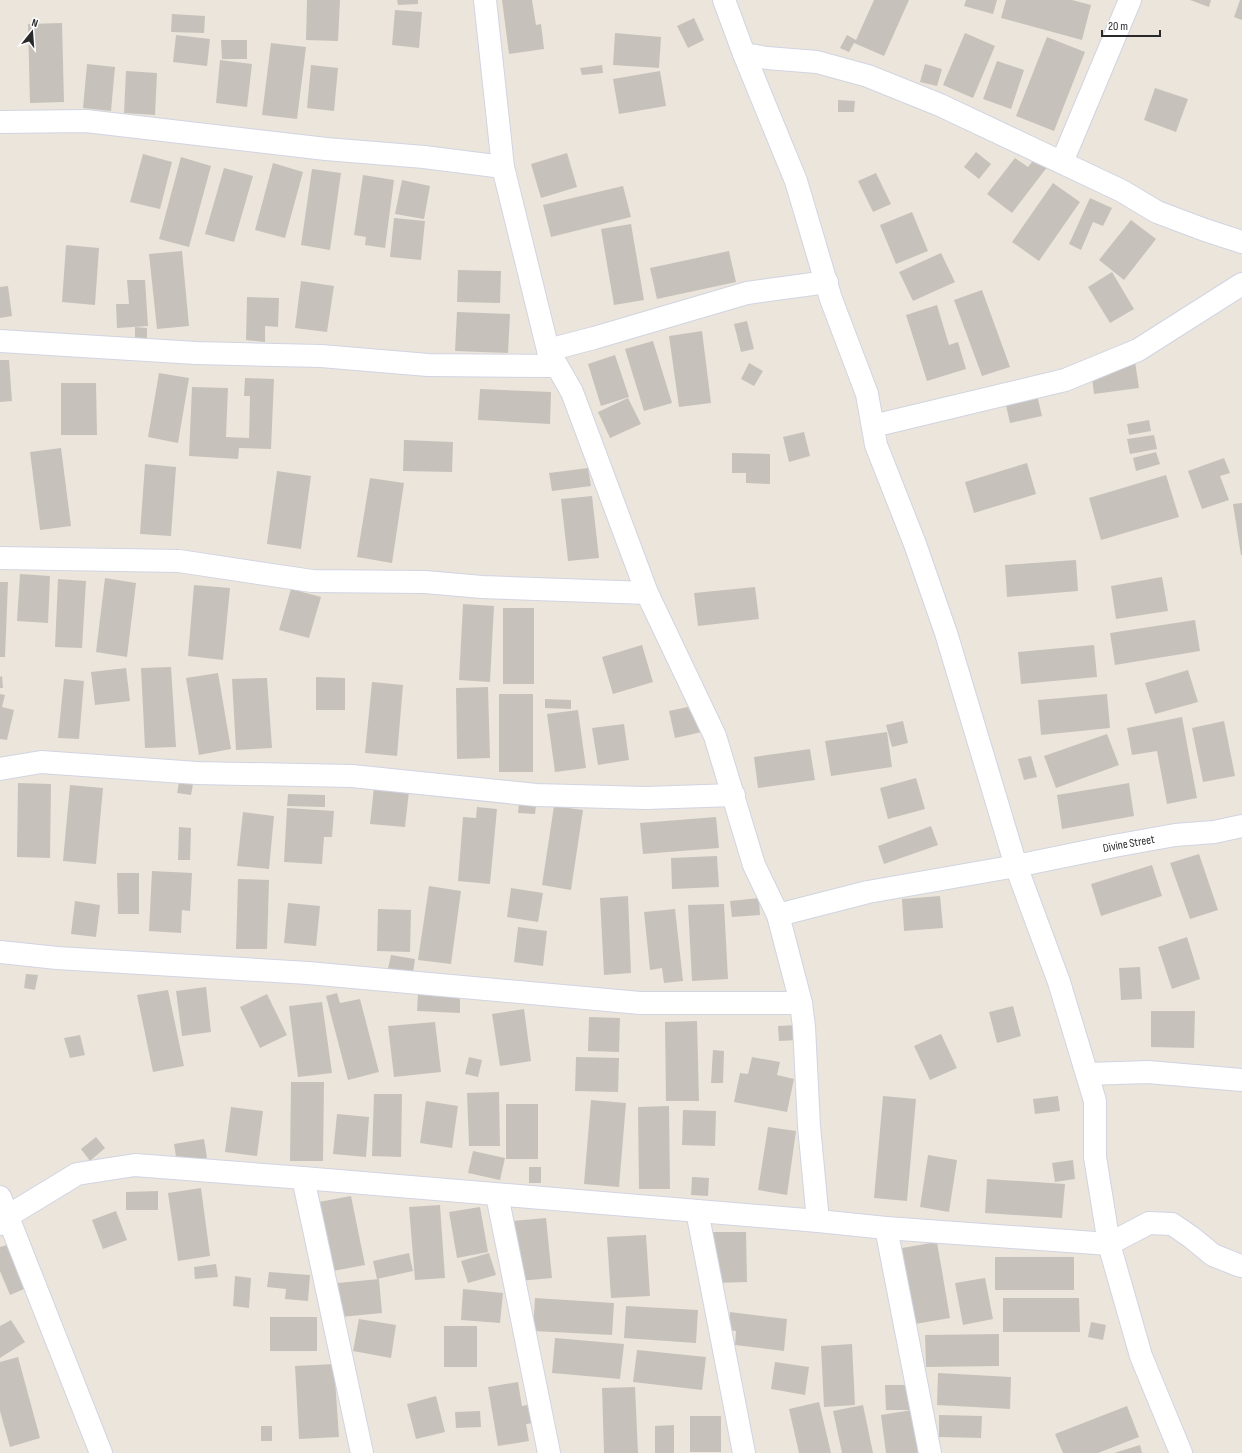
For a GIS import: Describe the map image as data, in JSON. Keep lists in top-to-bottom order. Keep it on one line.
{"streets":{"street":["Divine Street"]},"scale_bar":"20 m","north":"top"}
